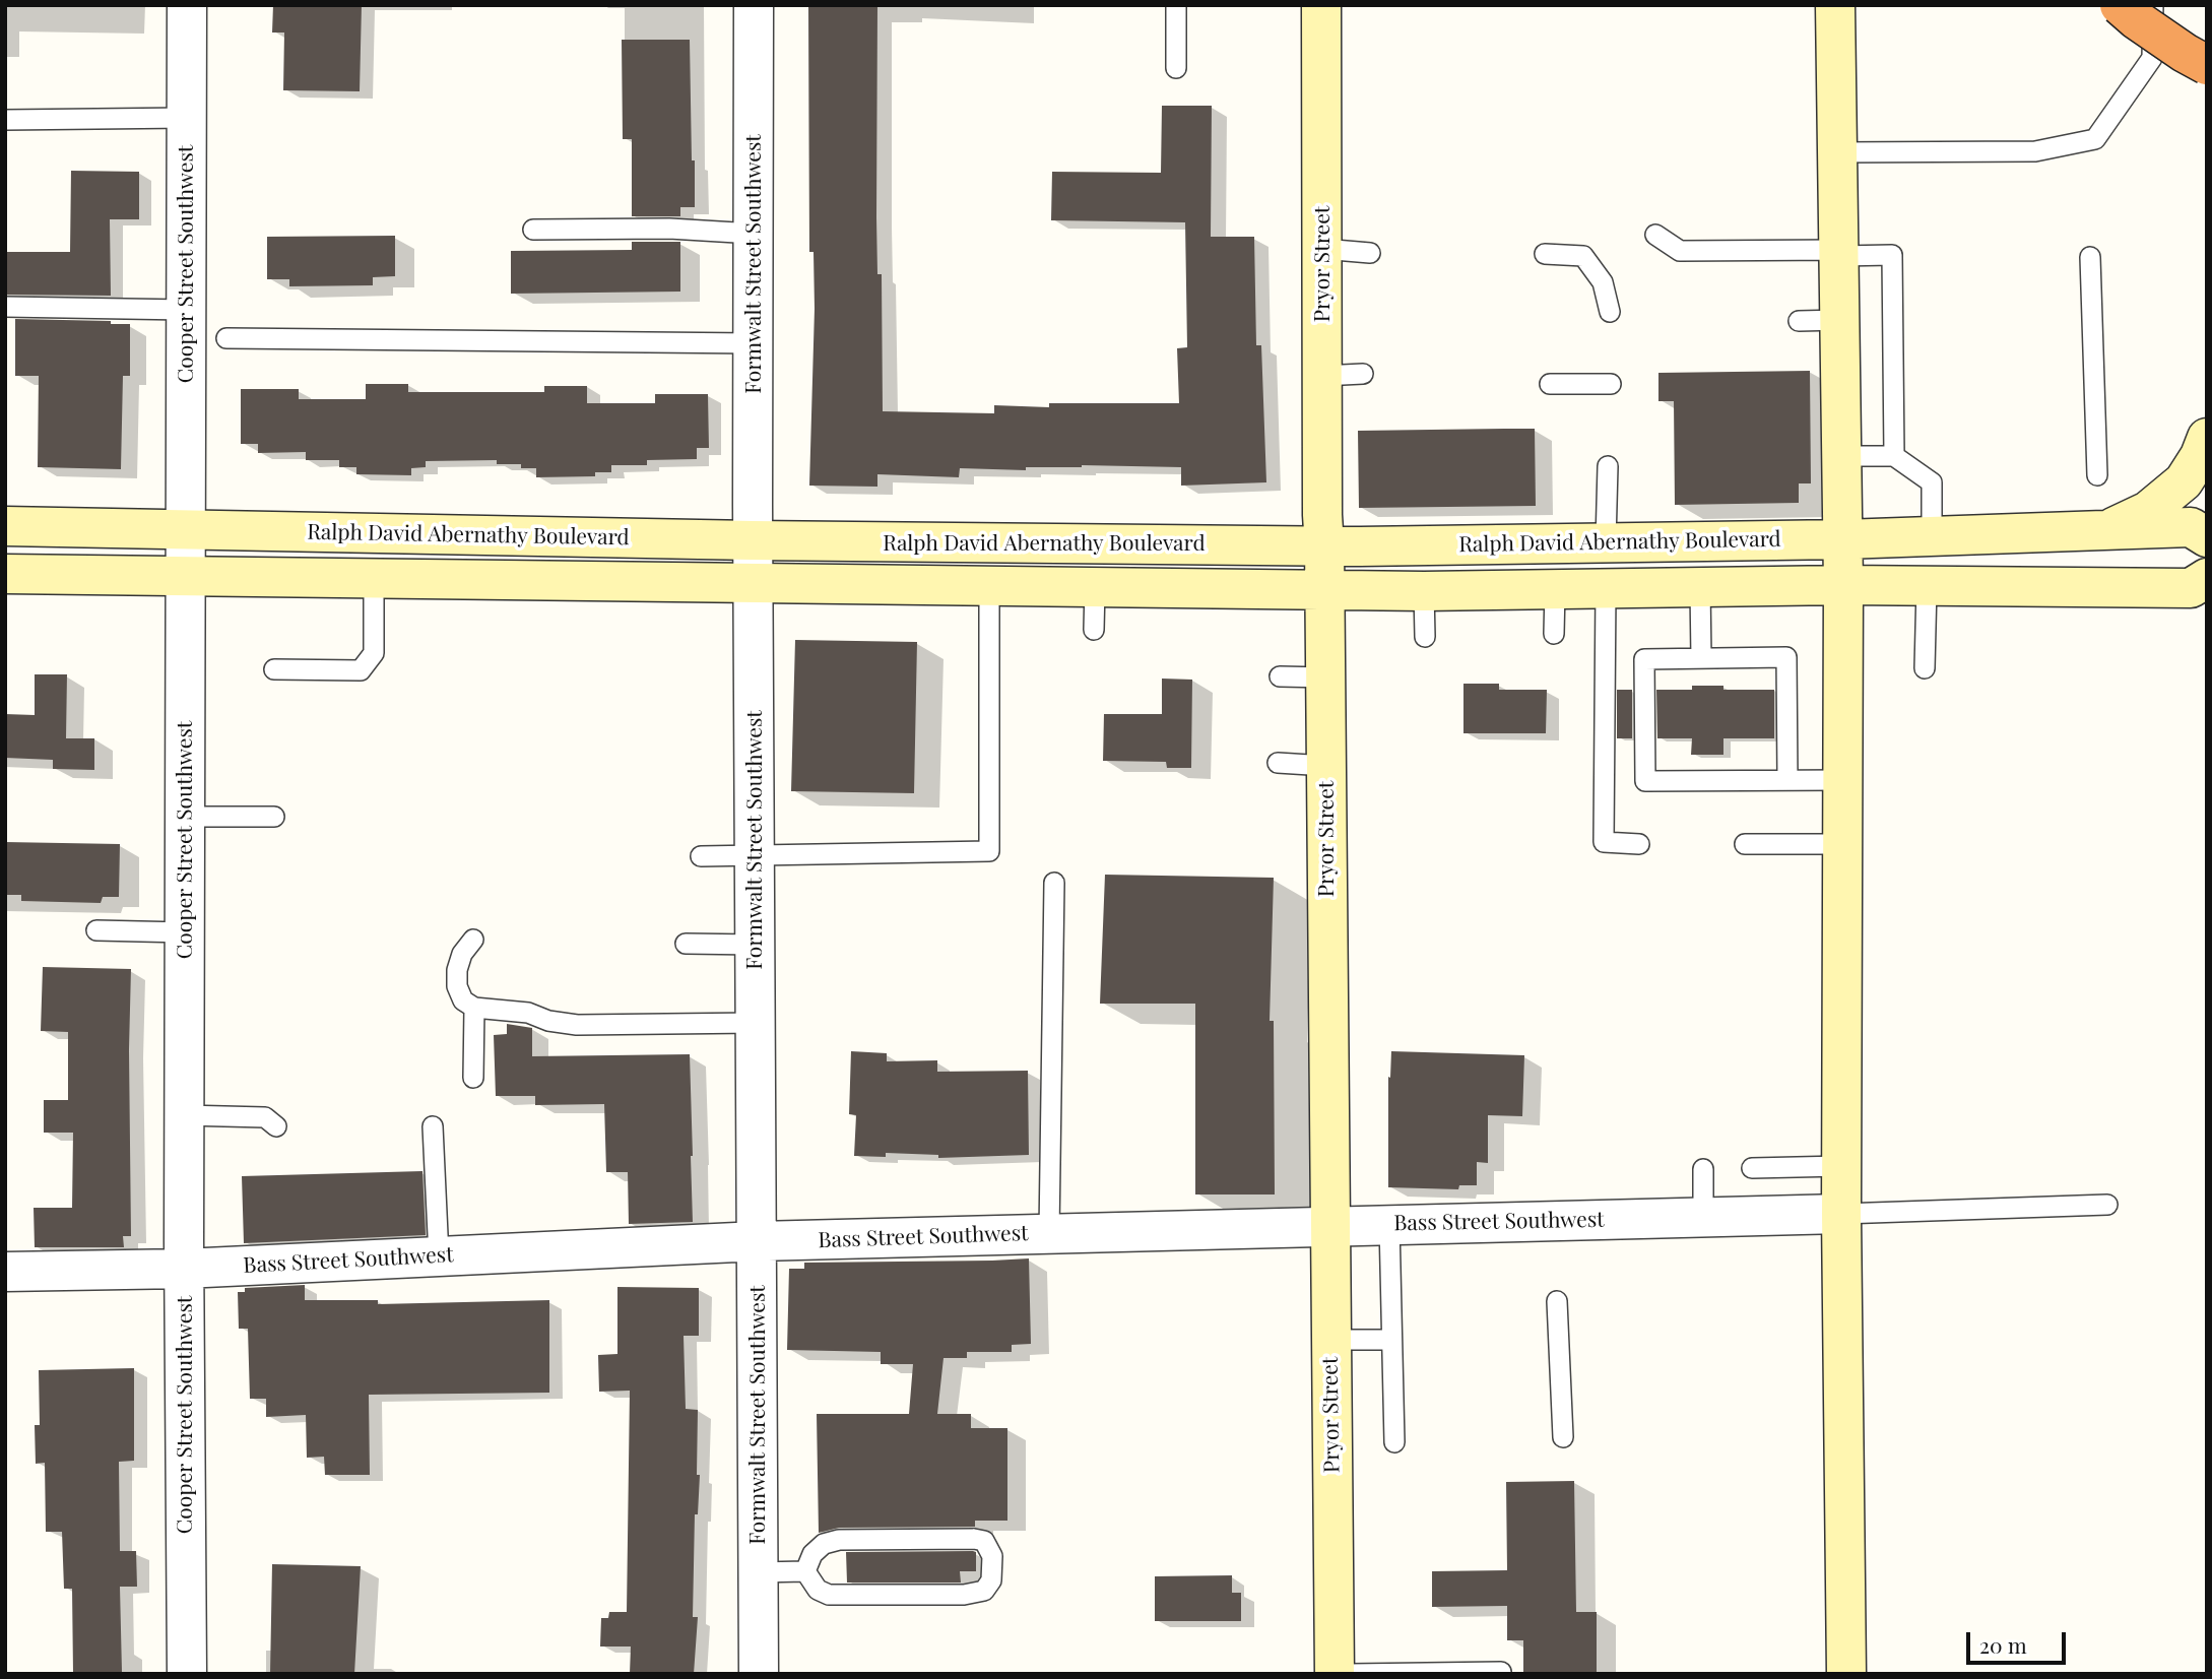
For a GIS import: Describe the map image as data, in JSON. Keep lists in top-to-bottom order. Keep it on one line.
{"streets":{"main road":["Pryor Street","Ralph David Abernathy Boulevard"],"street":["Cooper Street Southwest","Formwalt Street Southwest","Bass Street Southwest"]},"crossings":[["Cooper Street Southwest","Ralph David Abernathy Boulevard"],["Cooper Street Southwest","Bass Street Southwest"],["Formwalt Street Southwest","Ralph David Abernathy Boulevard"],["Formwalt Street Southwest","Bass Street Southwest"],["Pryor Street","Ralph David Abernathy Boulevard"],["Pryor Street","Bass Street Southwest"]],"scale_bar":"20 m"}
